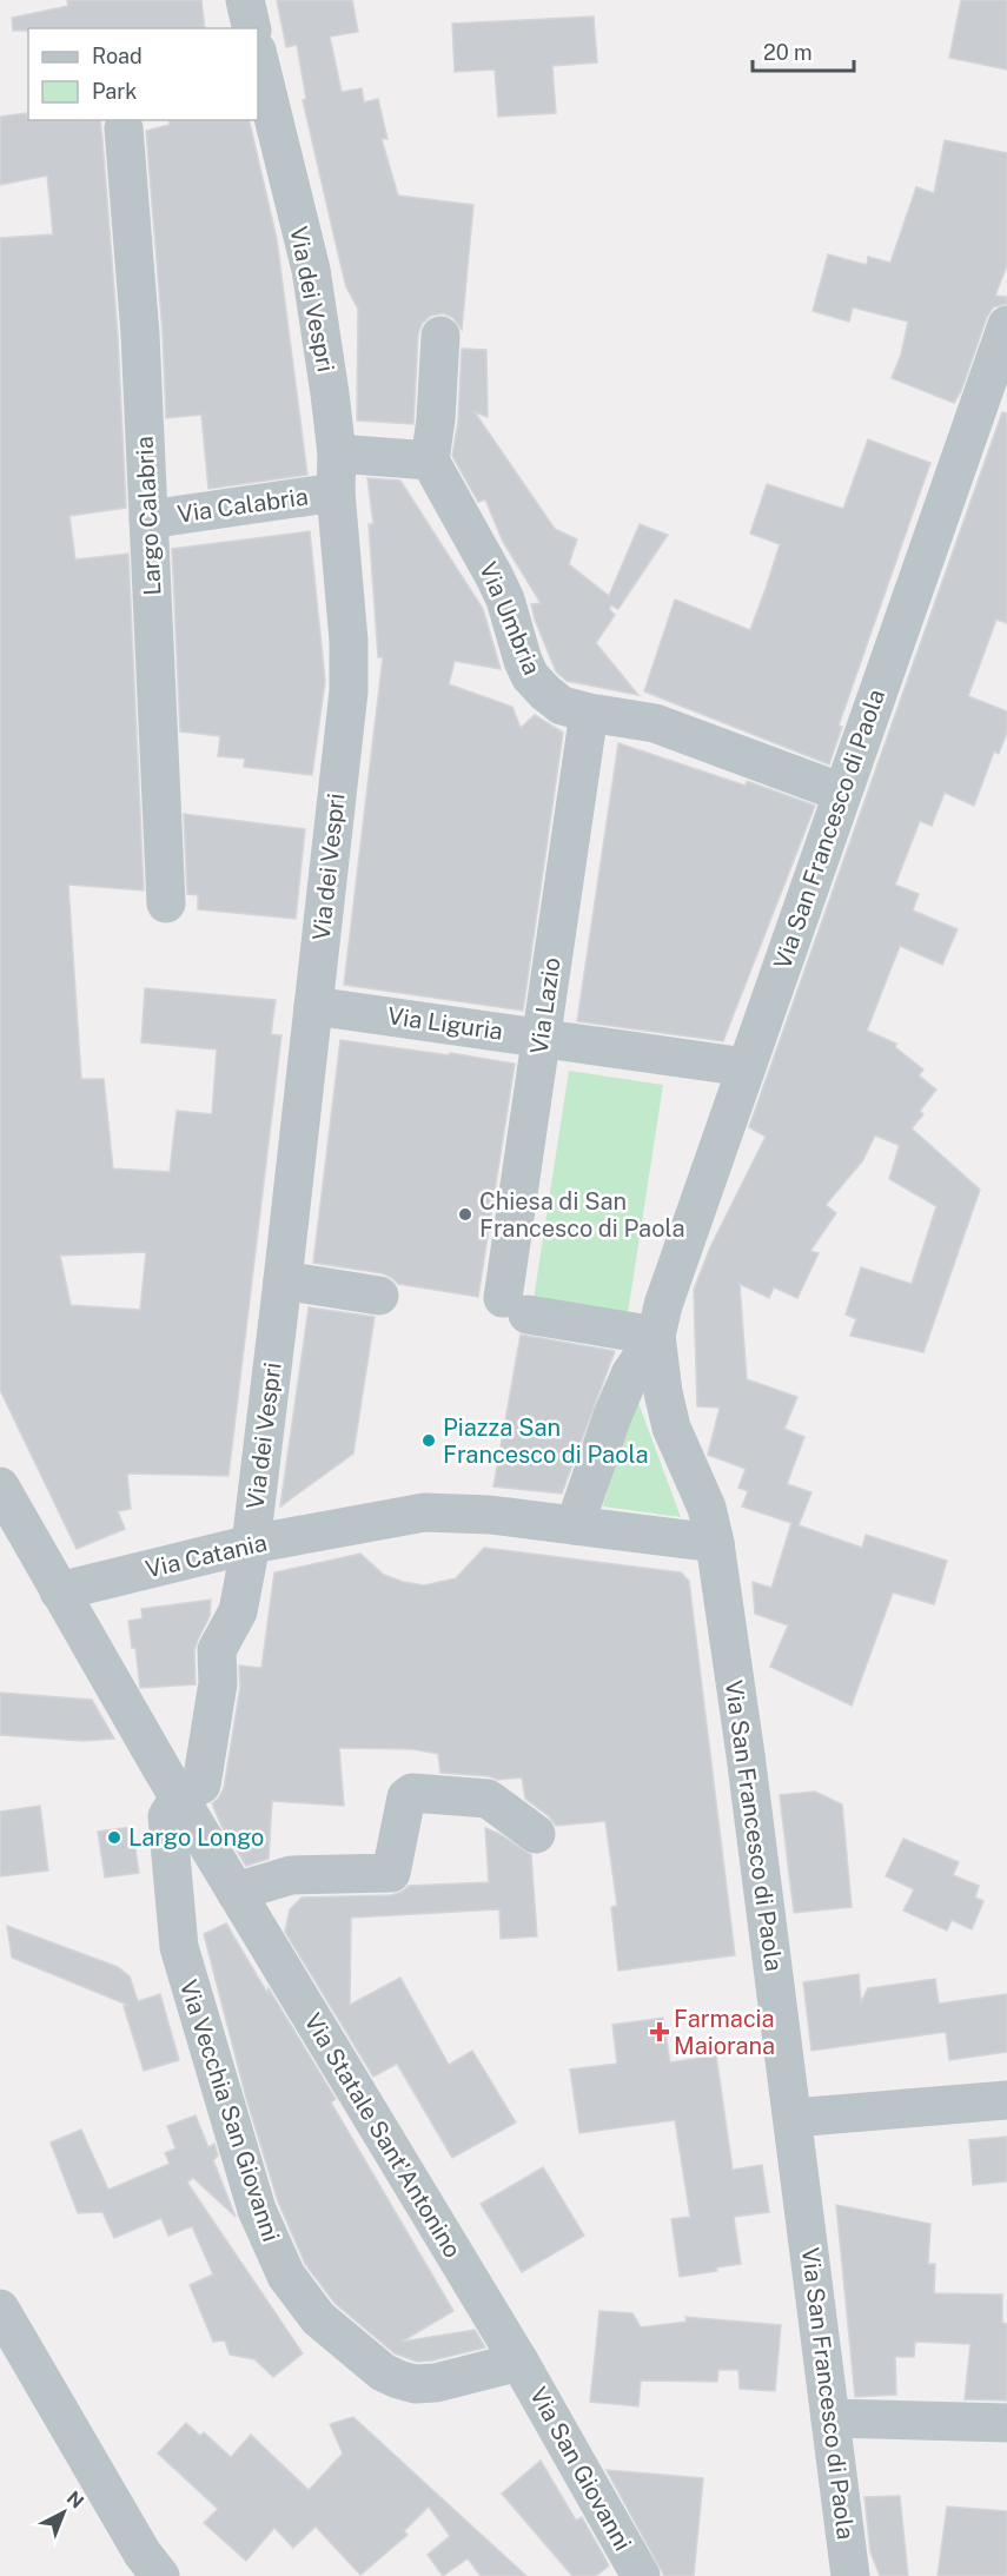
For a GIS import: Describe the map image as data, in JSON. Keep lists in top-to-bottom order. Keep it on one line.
{"streets":{"street":["Via dei Vespri","Via Calabria","Largo Calabria","Via Umbria","Via San Francesco di Paola","Via Lazio","Via Liguria","Via Catania","Via Vecchia San Giovanni","Via Statale Sant'Antonino","Via San Giovanni"]},"crossings":[["Via dei Vespri","Via Calabria"],["Via dei Vespri","Via Liguria"],["Via dei Vespri","Via Catania"],["Via dei Vespri","Via Vecchia San Giovanni"],["Via Calabria","Largo Calabria"],["Via Umbria","Via San Francesco di Paola"],["Via Umbria","Via Lazio"],["Via San Francesco di Paola","Via Lazio"],["Via San Francesco di Paola","Via Liguria"],["Via San Francesco di Paola","Via Catania"],["Via Lazio","Via Liguria"],["Via Vecchia San Giovanni","Via Statale Sant'Antonino"],["Via Vecchia San Giovanni","Via San Giovanni"],["Via Statale Sant'Antonino","Via San Giovanni"]],"places":{"other":["Chiesa di San Francesco di Paola","Piazza San Francesco di Paola","Largo Longo"],"health":["Farmacia Maiorana"]},"legend":["Road","Park"],"scale_bar":"20 m","north":"top right"}
